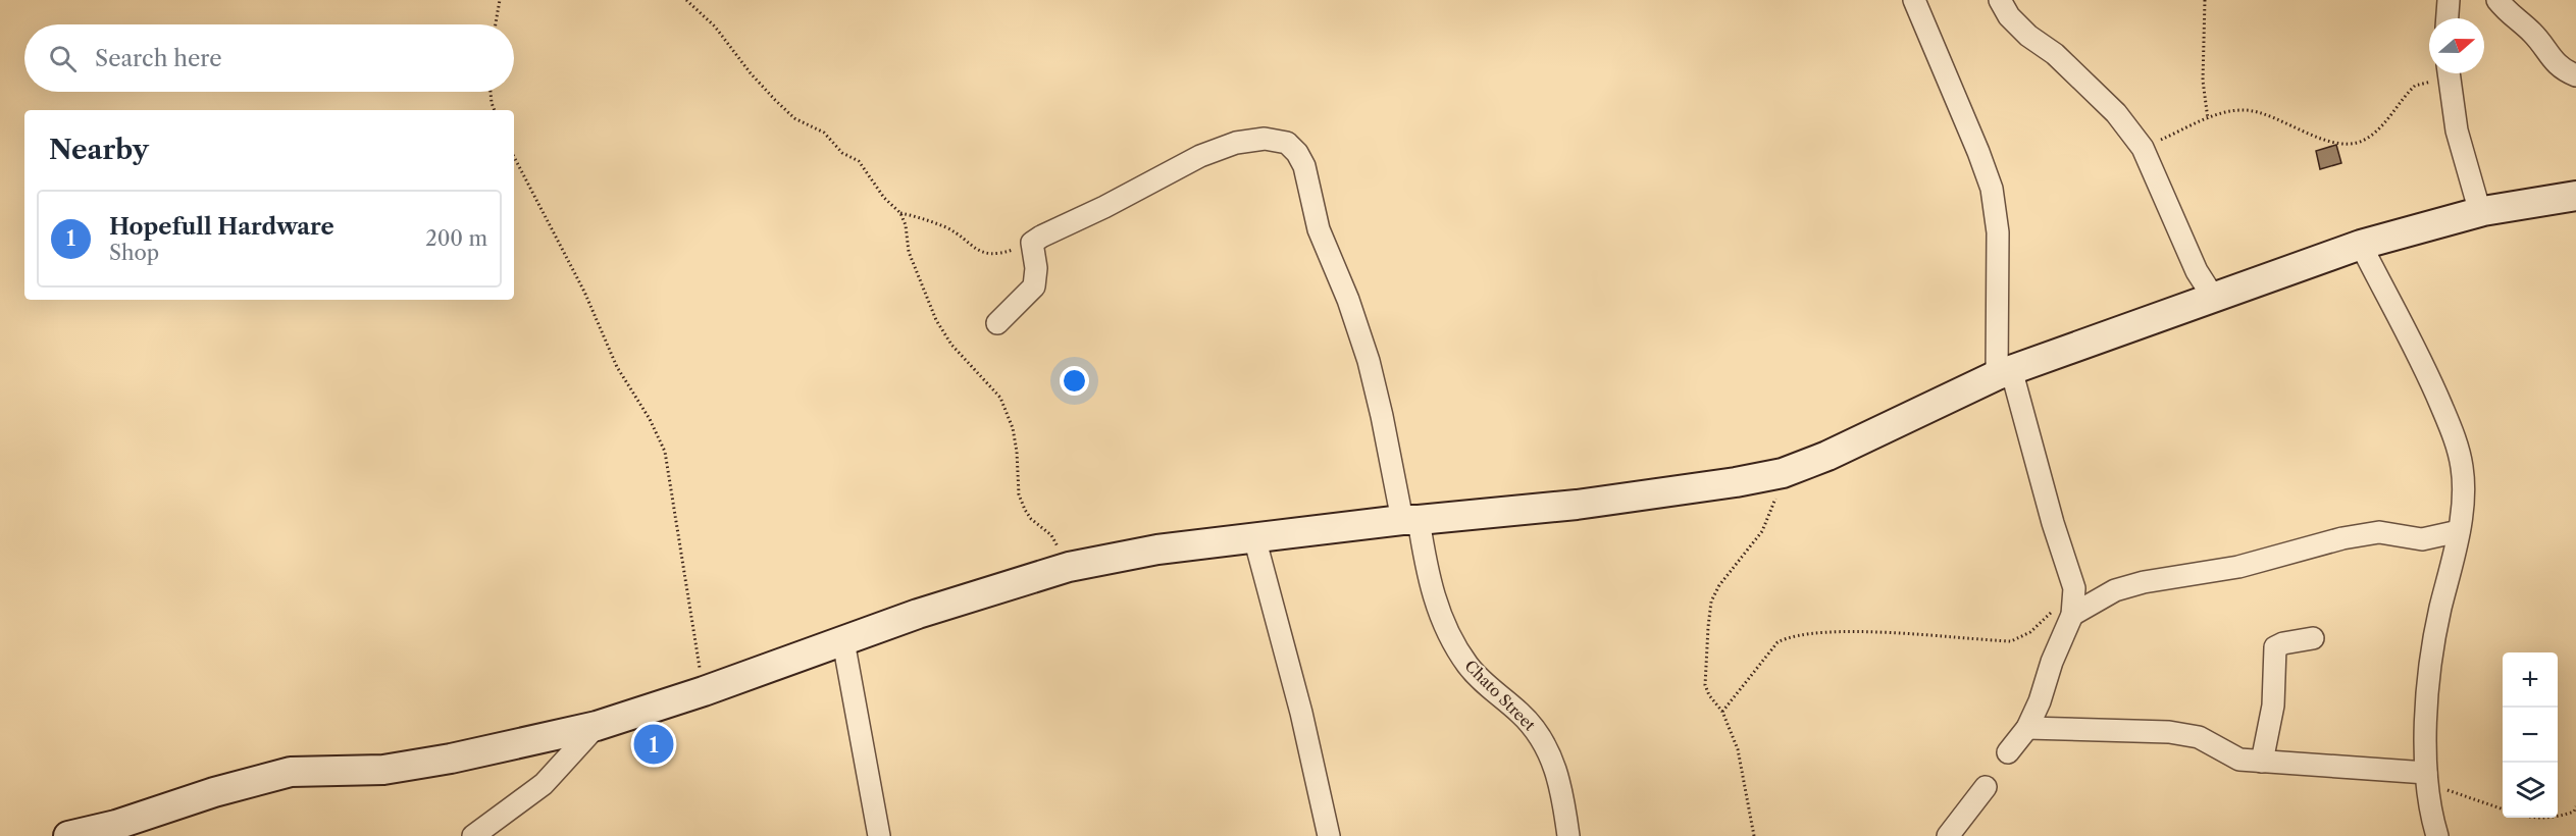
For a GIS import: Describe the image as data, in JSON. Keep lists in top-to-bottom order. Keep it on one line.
{"streets":{"street":["Chato Street"]},"north":"right","page":{"search":"Search here","heading":"Nearby","list":[{"mark":"1","name":"Hopefull Hardware","note":"Shop","value":"200 m"}],"map_buttons":["+","−"],"pins":"1"}}
